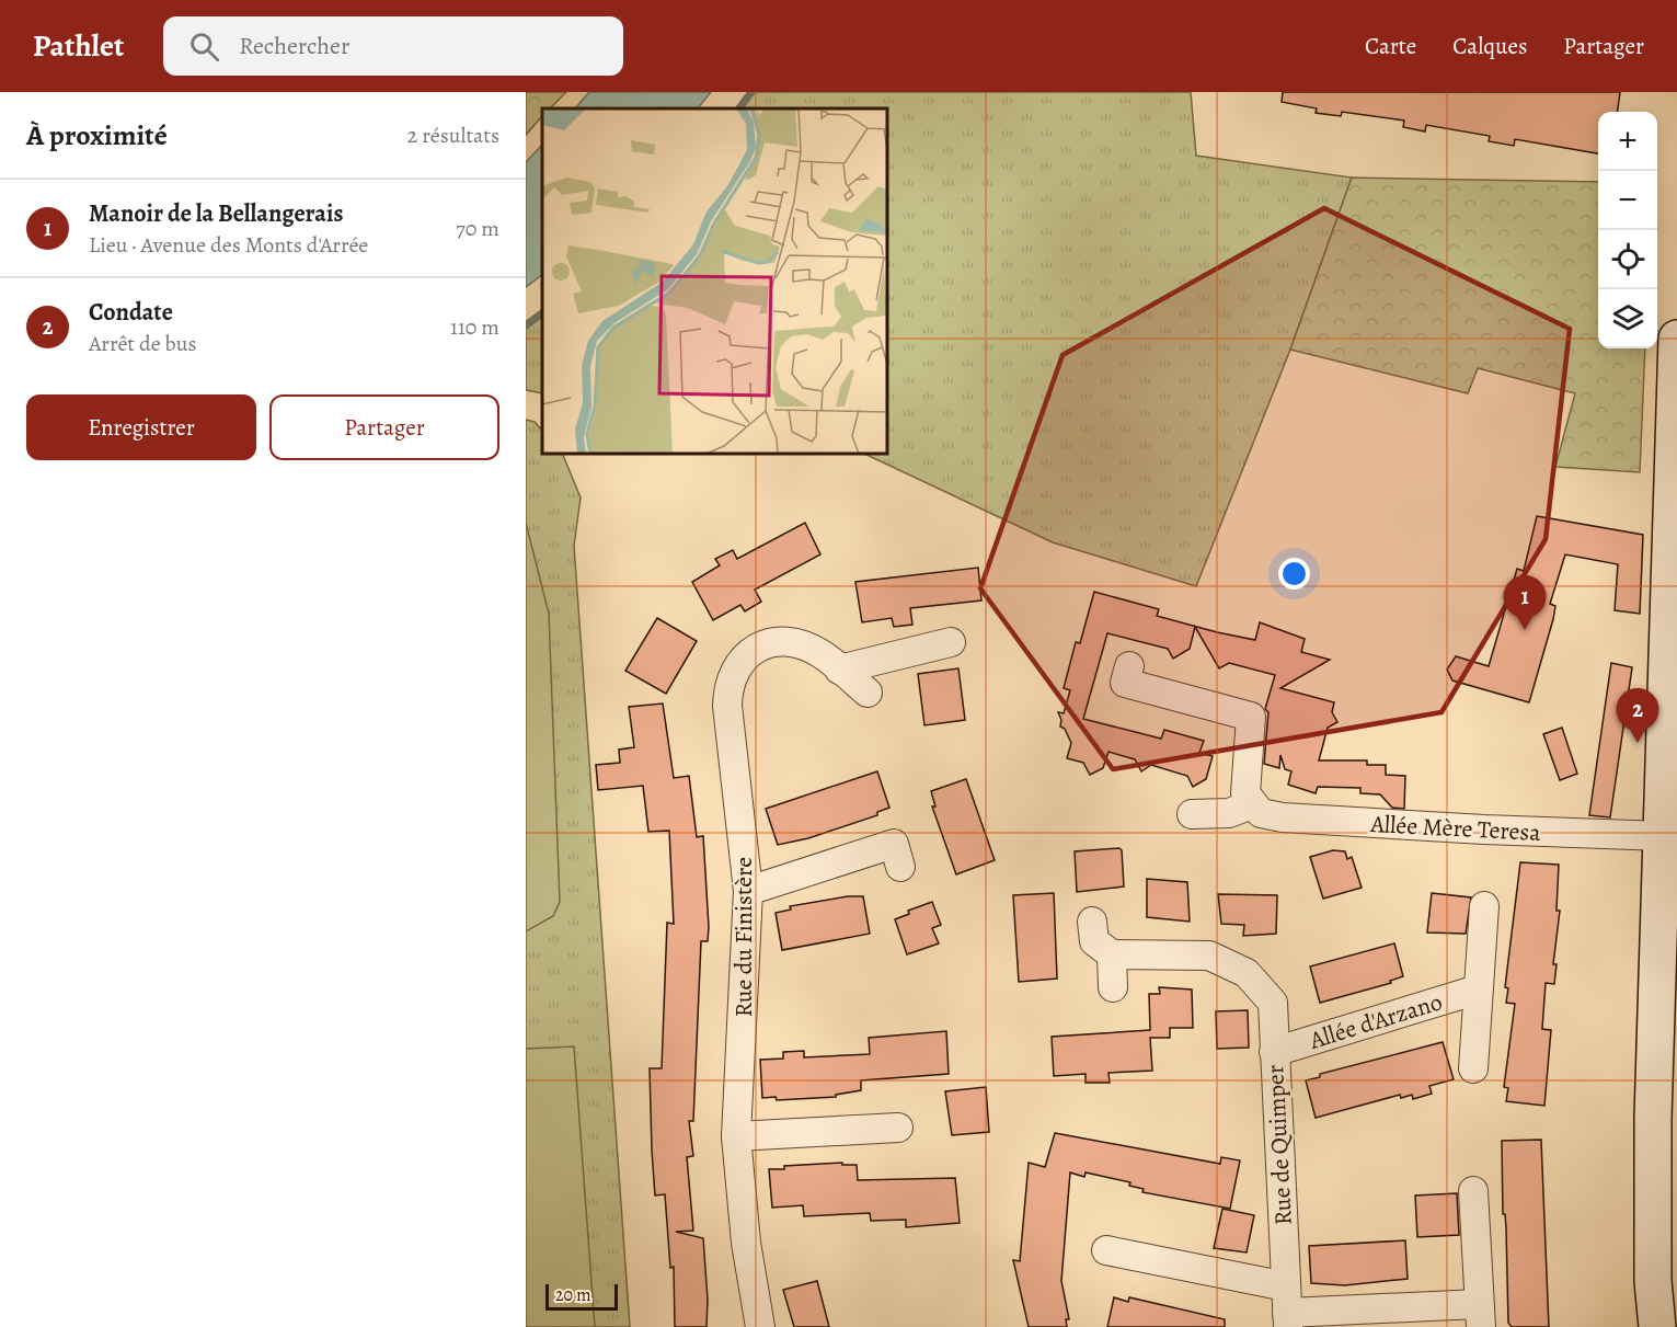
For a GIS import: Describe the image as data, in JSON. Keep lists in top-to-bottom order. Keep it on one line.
{"streets":{"street":["Allée Mère Teresa","Rue du Finistère","Allée d'Arzano","Rue de Quimper"]},"crossings":[["Allée d'Arzano","Rue de Quimper"]],"scale_bar":"20 m","page":{"header":"Pathlet","search":"Rechercher","nav":["Carte","Calques","Partager"],"heading":["À proximité","2 résultats"],"map_buttons":["+","−"],"list":[{"mark":"1","name":"Manoir de la Bellangerais","note":"Lieu · Avenue des Monts d'Arrée","value":"70 m"},{"mark":"2","name":"Condate","note":"Arrêt de bus","value":"110 m"}],"buttons":["Enregistrer","Partager"],"pins":["1","2"],"scale":"20 m"}}
